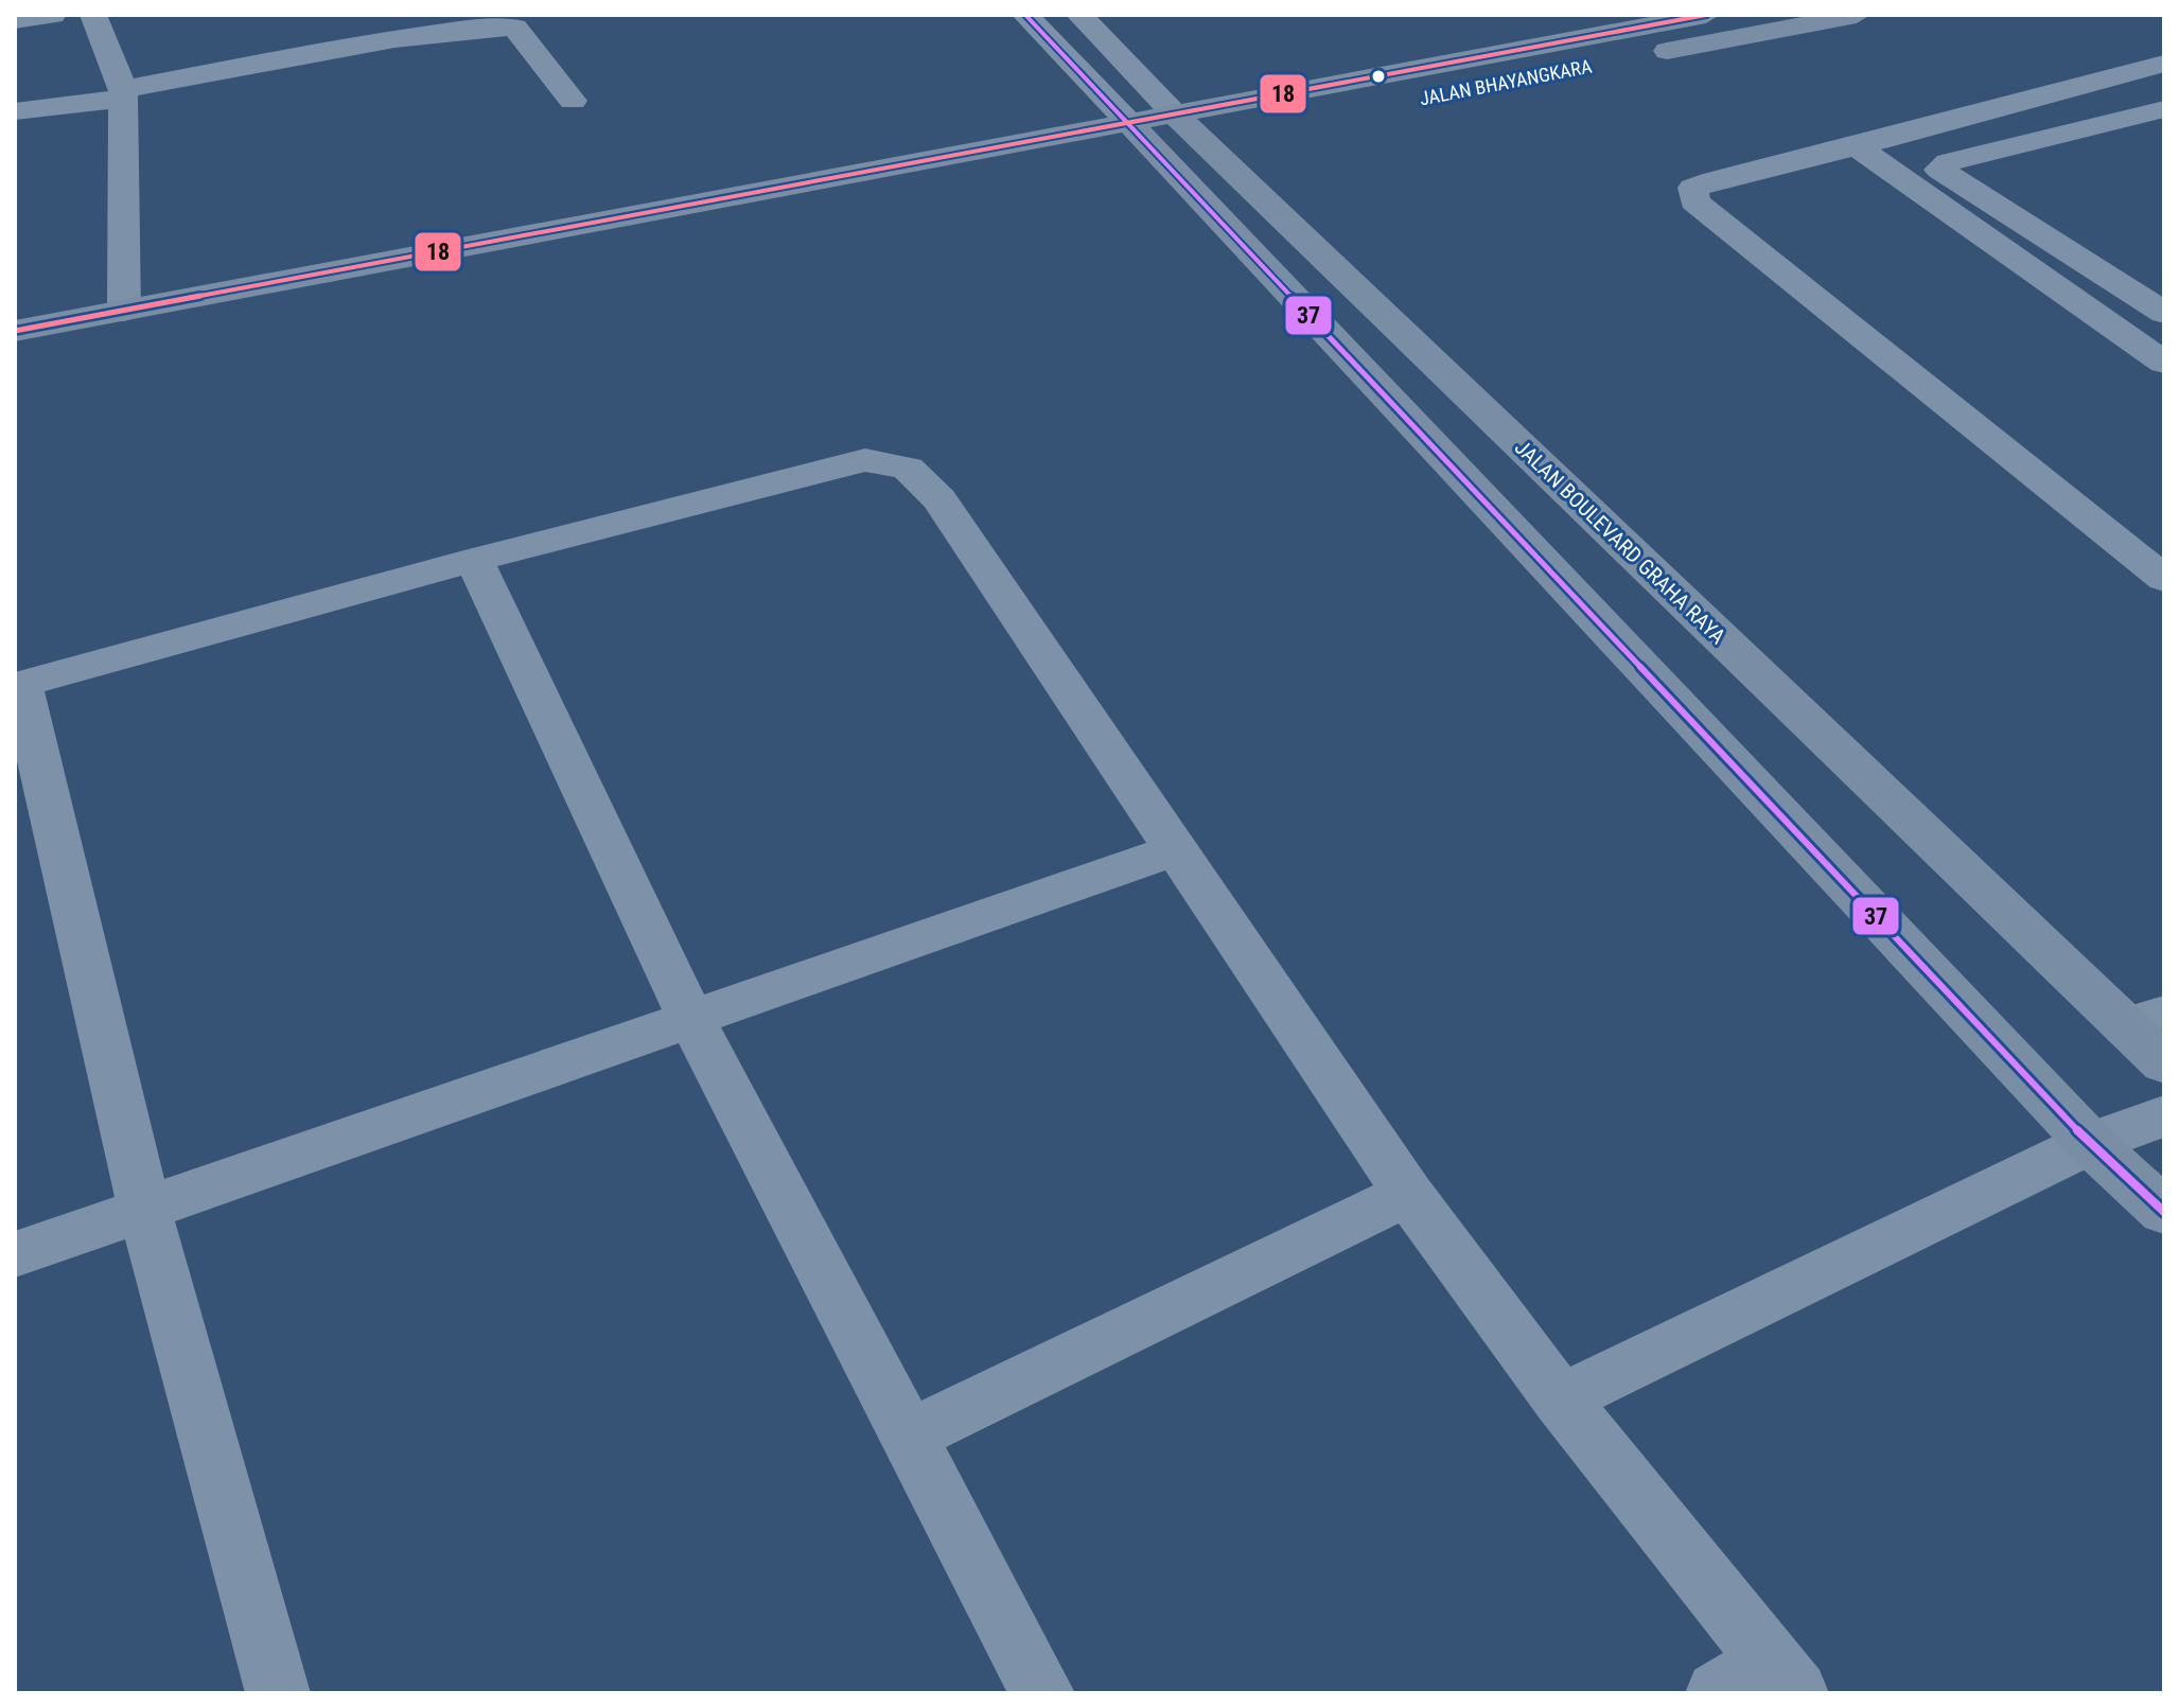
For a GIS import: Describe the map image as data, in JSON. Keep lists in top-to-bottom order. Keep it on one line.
{"streets":{"main road":["JALAN BHAYANGKARA","JALAN BOULEVARD GRAHA RAYA"]},"crossings":[["JALAN BHAYANGKARA","JALAN BOULEVARD GRAHA RAYA"]],"lines":["transit line 37","transit line 18"]}
